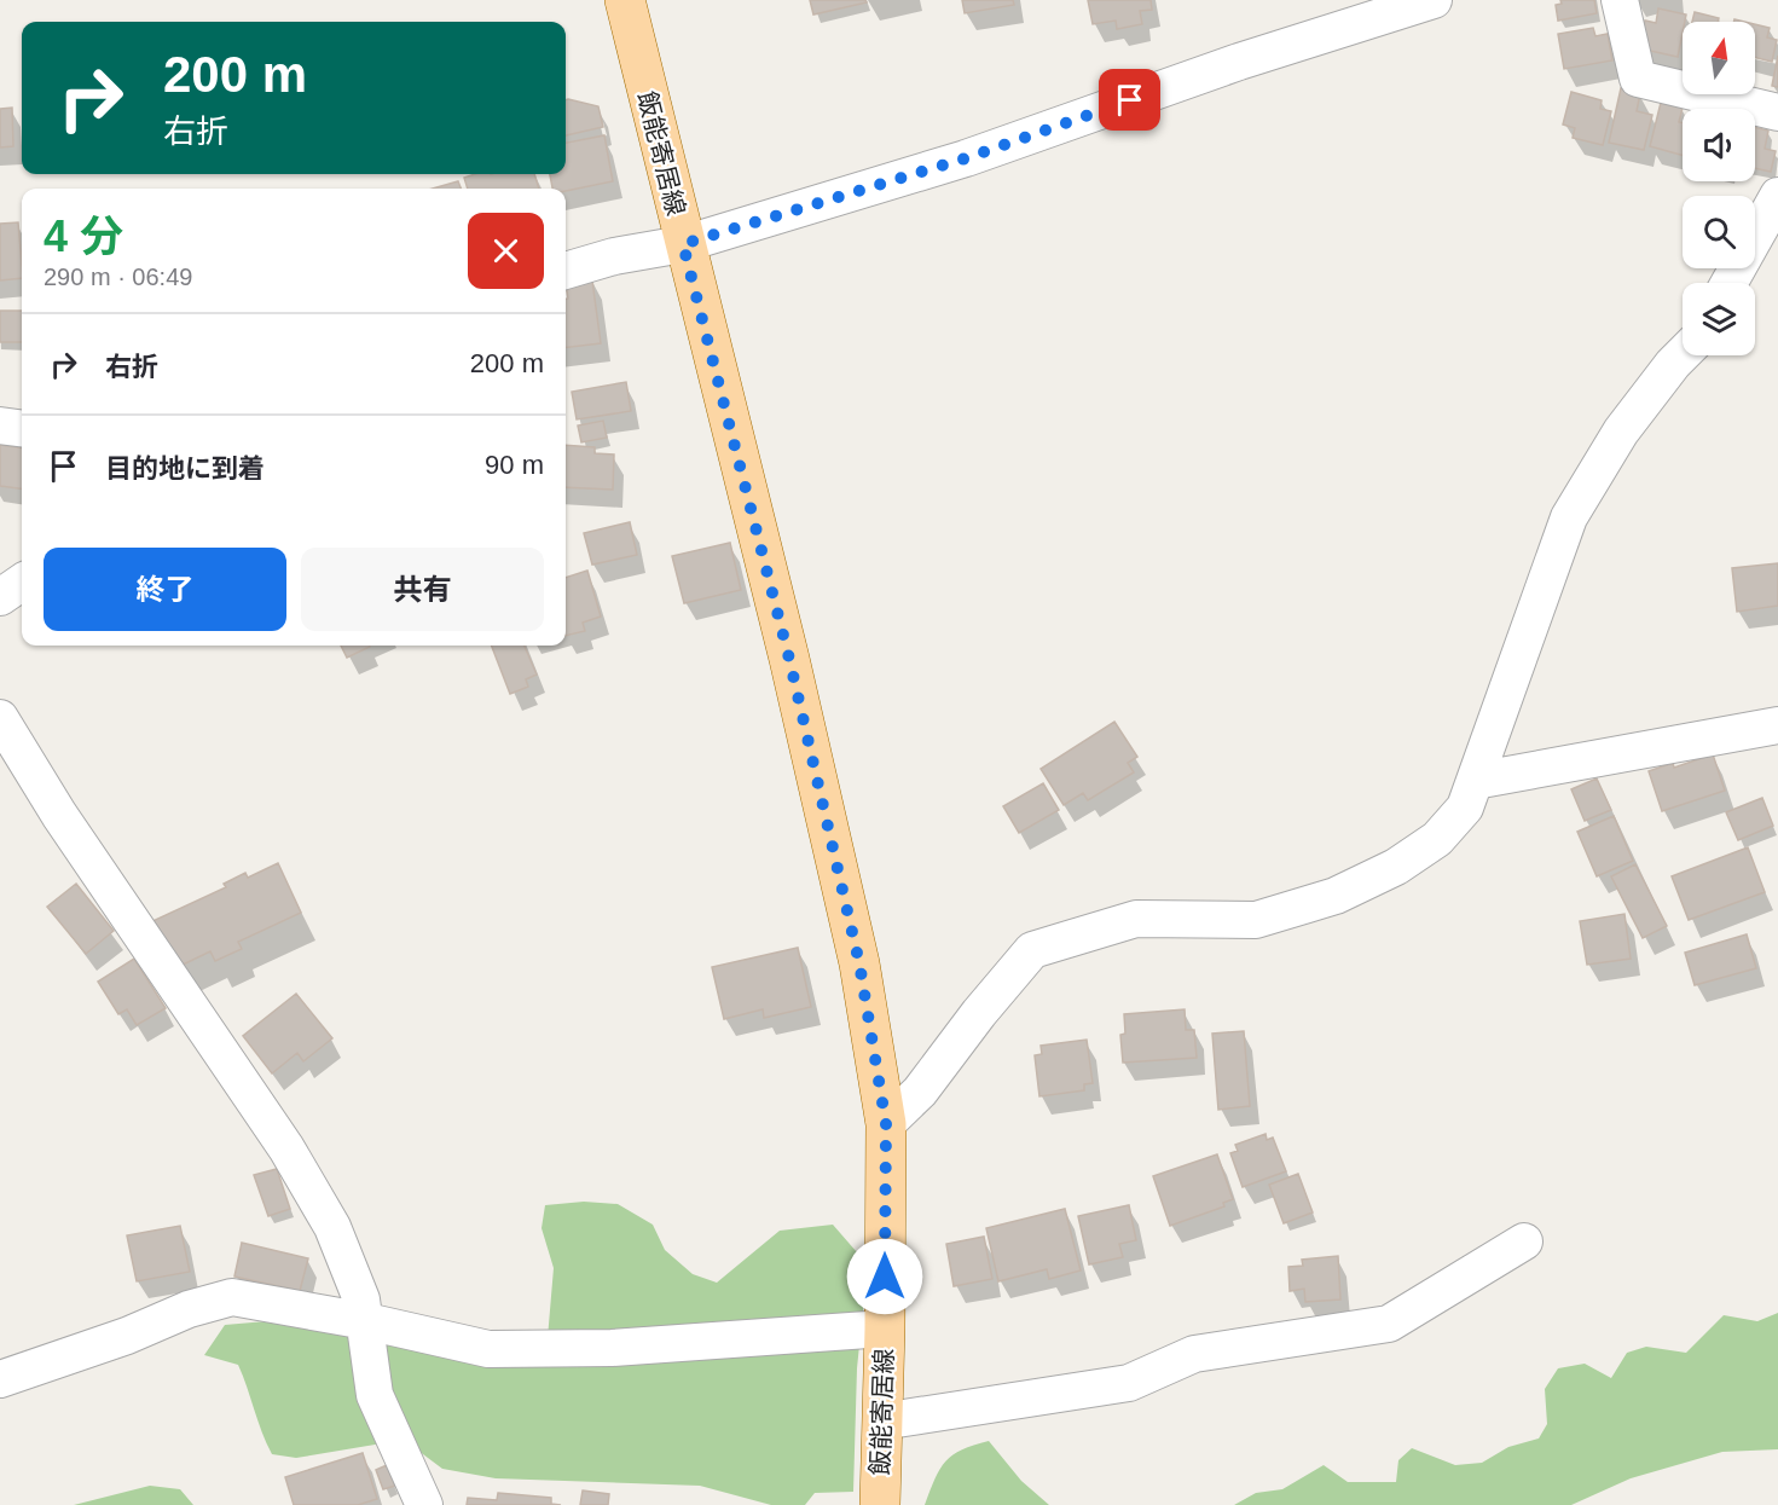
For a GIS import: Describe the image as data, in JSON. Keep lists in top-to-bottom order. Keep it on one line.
{"streets":{"main road":["飯能寄居線"]},"north":"top","page":{"turn":["200 m","右折"],"heading":["4 分","290 m · 06:49"],"list":[{"name":"右折","value":"200 m"},{"name":"目的地に到着","value":"90 m"}],"buttons":["終了","共有"]}}
